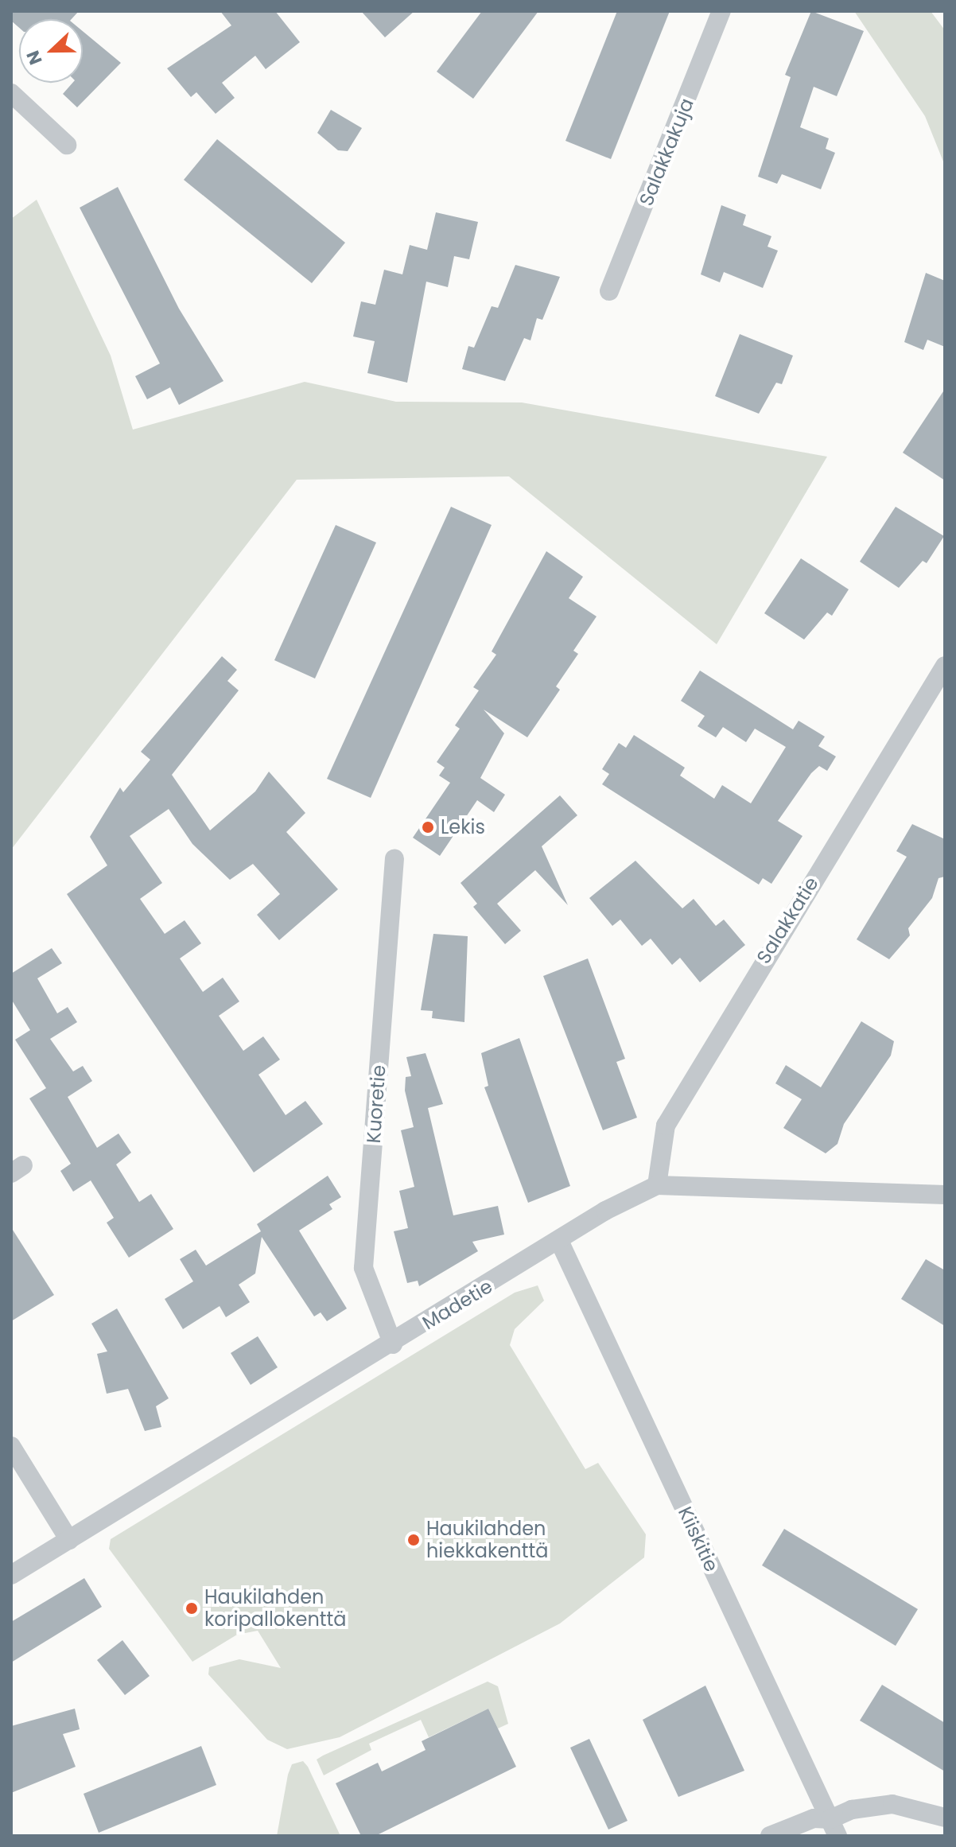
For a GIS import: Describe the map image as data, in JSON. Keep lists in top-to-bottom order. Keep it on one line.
{"streets":{"street":["Salakkakuja","Salakkatie","Kuoretie","Madetie","Kiiskitie"]},"crossings":[["Salakkatie","Madetie"],["Kuoretie","Madetie"],["Madetie","Kiiskitie"]],"places":["Lekis","Haukilahden hiekkakenttä","Haukilahden koripallokenttä"],"north":"left"}
